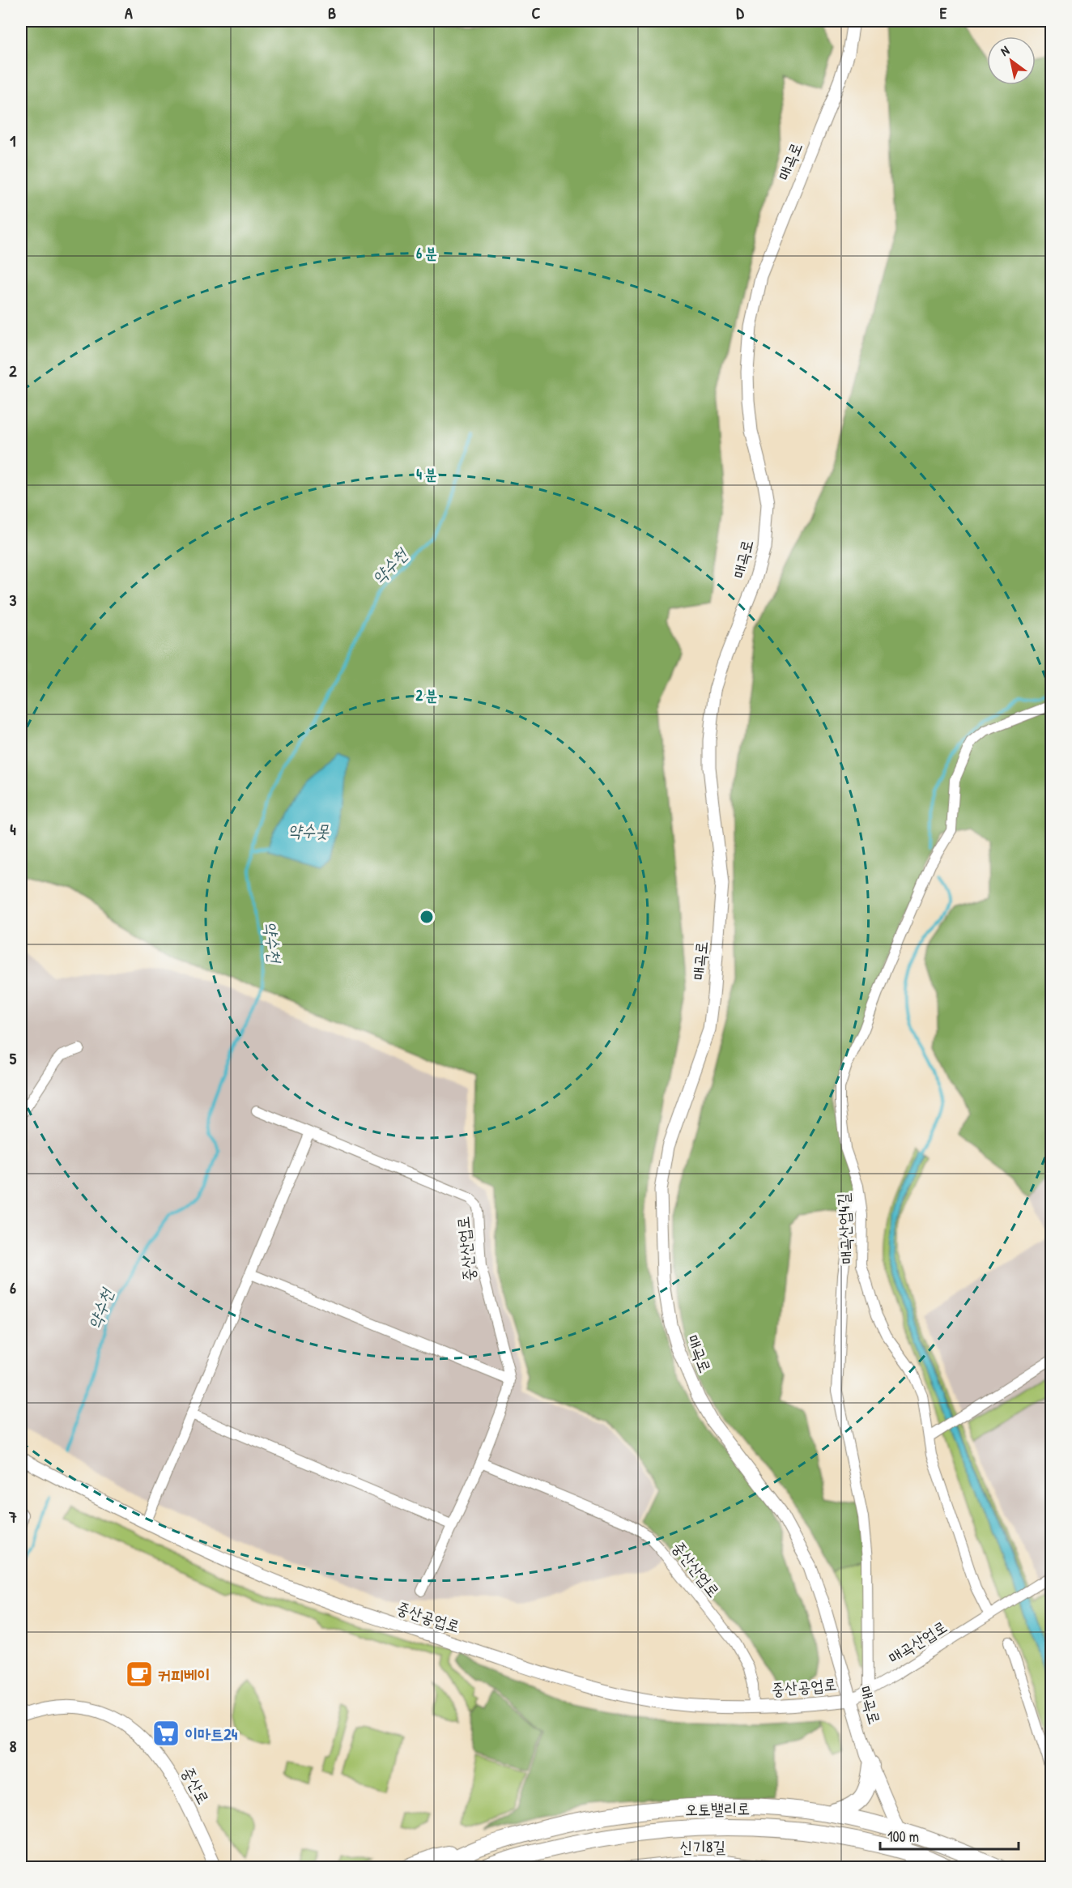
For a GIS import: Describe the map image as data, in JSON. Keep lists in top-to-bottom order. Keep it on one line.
{"streets":{"highway":["오토밸리로"],"street":["매곡로","매곡산업4길","중산산업로","중산공업로","매곡산업로","중산로","신기8길"]},"crossings":[["매곡로","중산공업로"],["매곡로","매곡산업로"],["매곡로","오토밸리로"],["매곡산업4길","매곡산업로"],["중산산업로","중산공업로"],["중산공업로","매곡산업로"]],"water":["약수천","약수못"],"places":{"cafe":["커피베이"],"supermarket":["이마트24"]},"scale_bar":"100 m","north":"top left","grid":{"columns":["A","B","C","D","E"],"rows":["1","2","3","4","5","6","7","8"]},"rings":["6 분","4 분","2 분"]}
